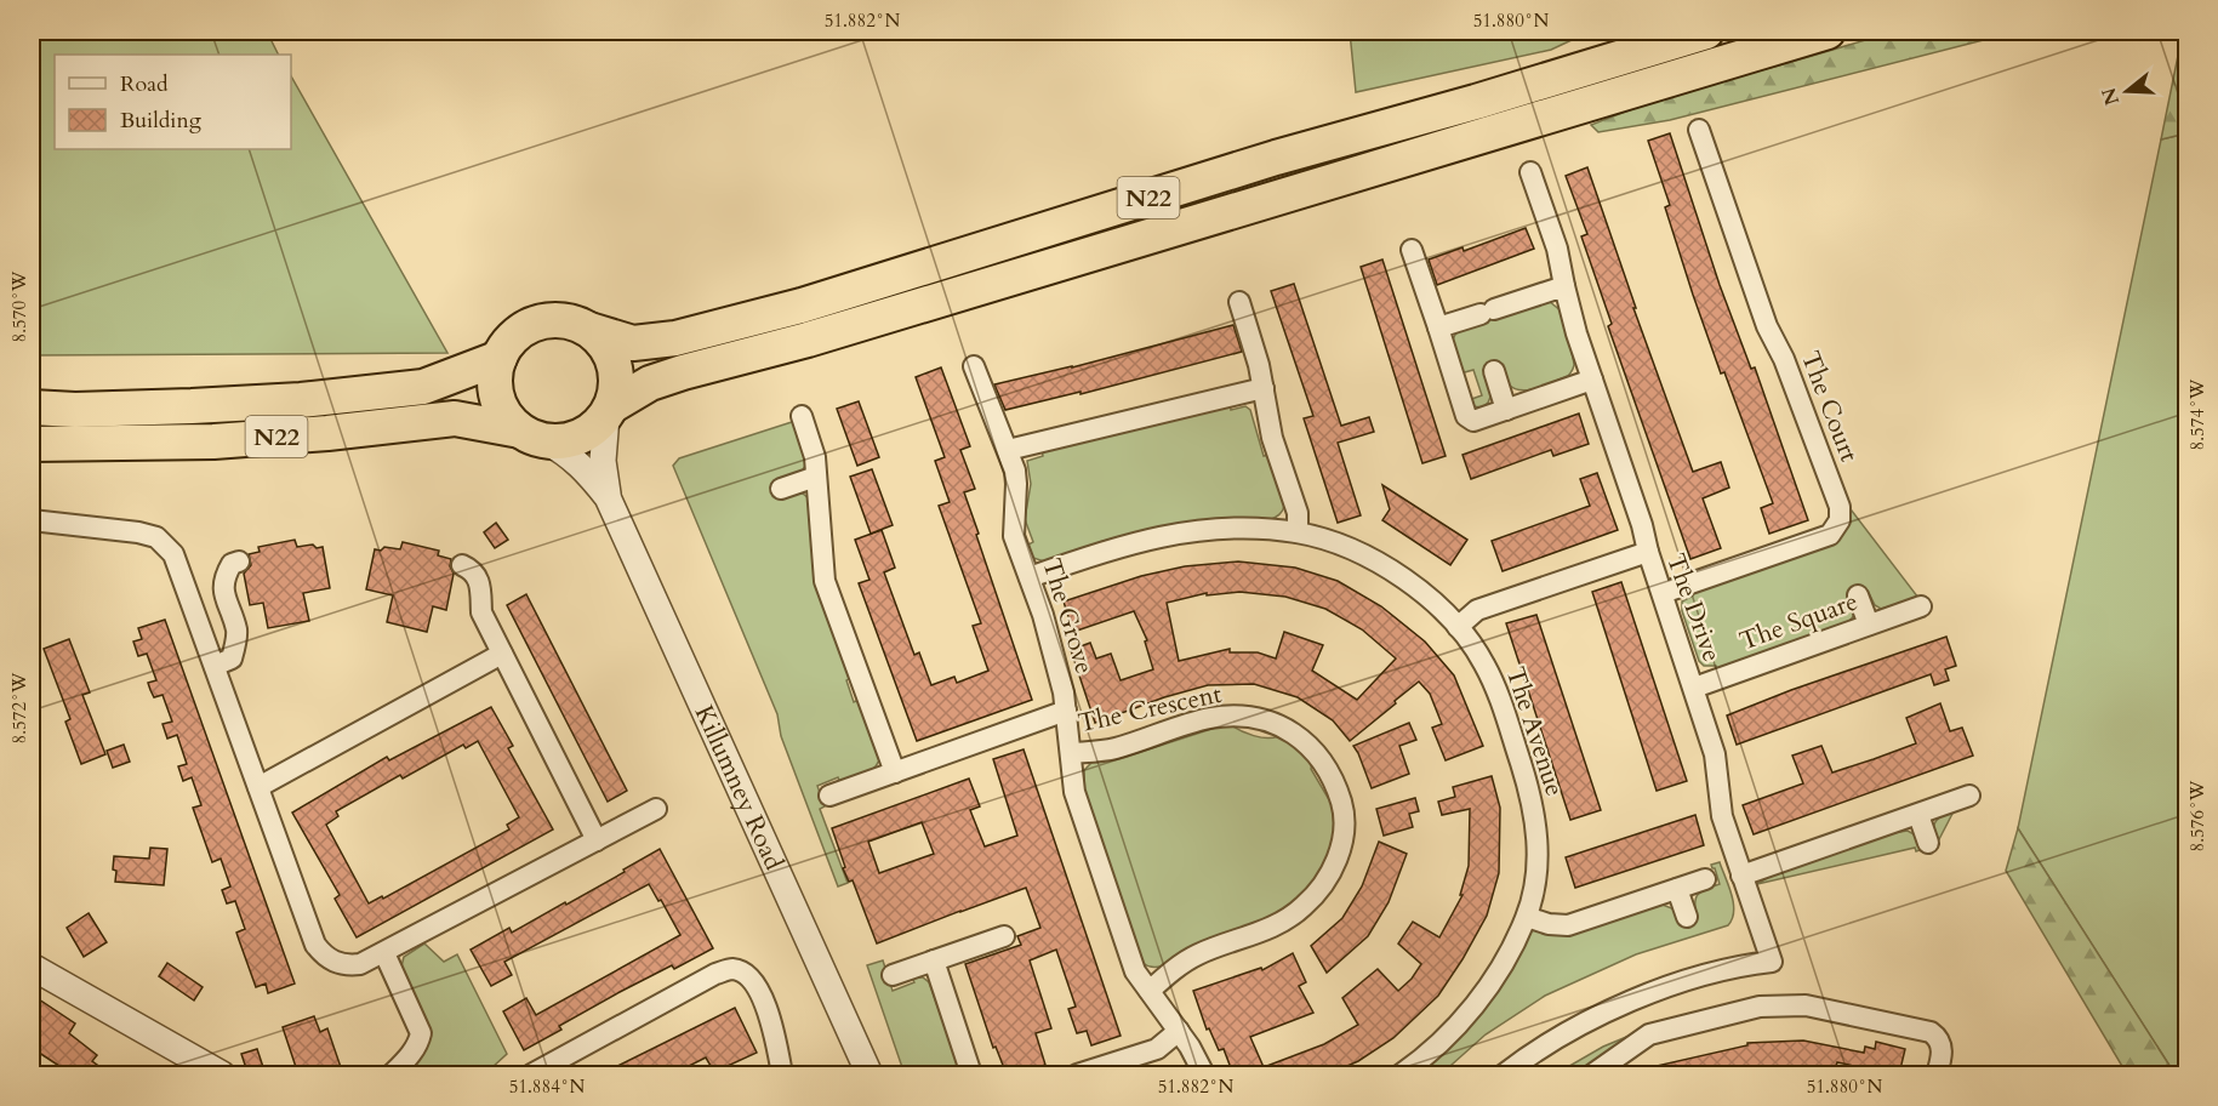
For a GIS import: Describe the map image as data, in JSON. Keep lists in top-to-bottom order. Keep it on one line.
{"streets":{"highway":["N22"],"street":["The Court","The Drive","The Grove","The Square","The Crescent","The Avenue","Killumney Road"]},"crossings":[["N22","Killumney Road"],["The Court","The Drive"],["The Drive","The Square"],["The Drive","The Avenue"],["The Grove","The Crescent"],["The Grove","The Avenue"]],"legend":["Road","Building"],"north":"left","coordinates":["51.882°N","51.880°N","8.570°W","8.574°W","8.572°W","8.576°W","51.884°N"]}
